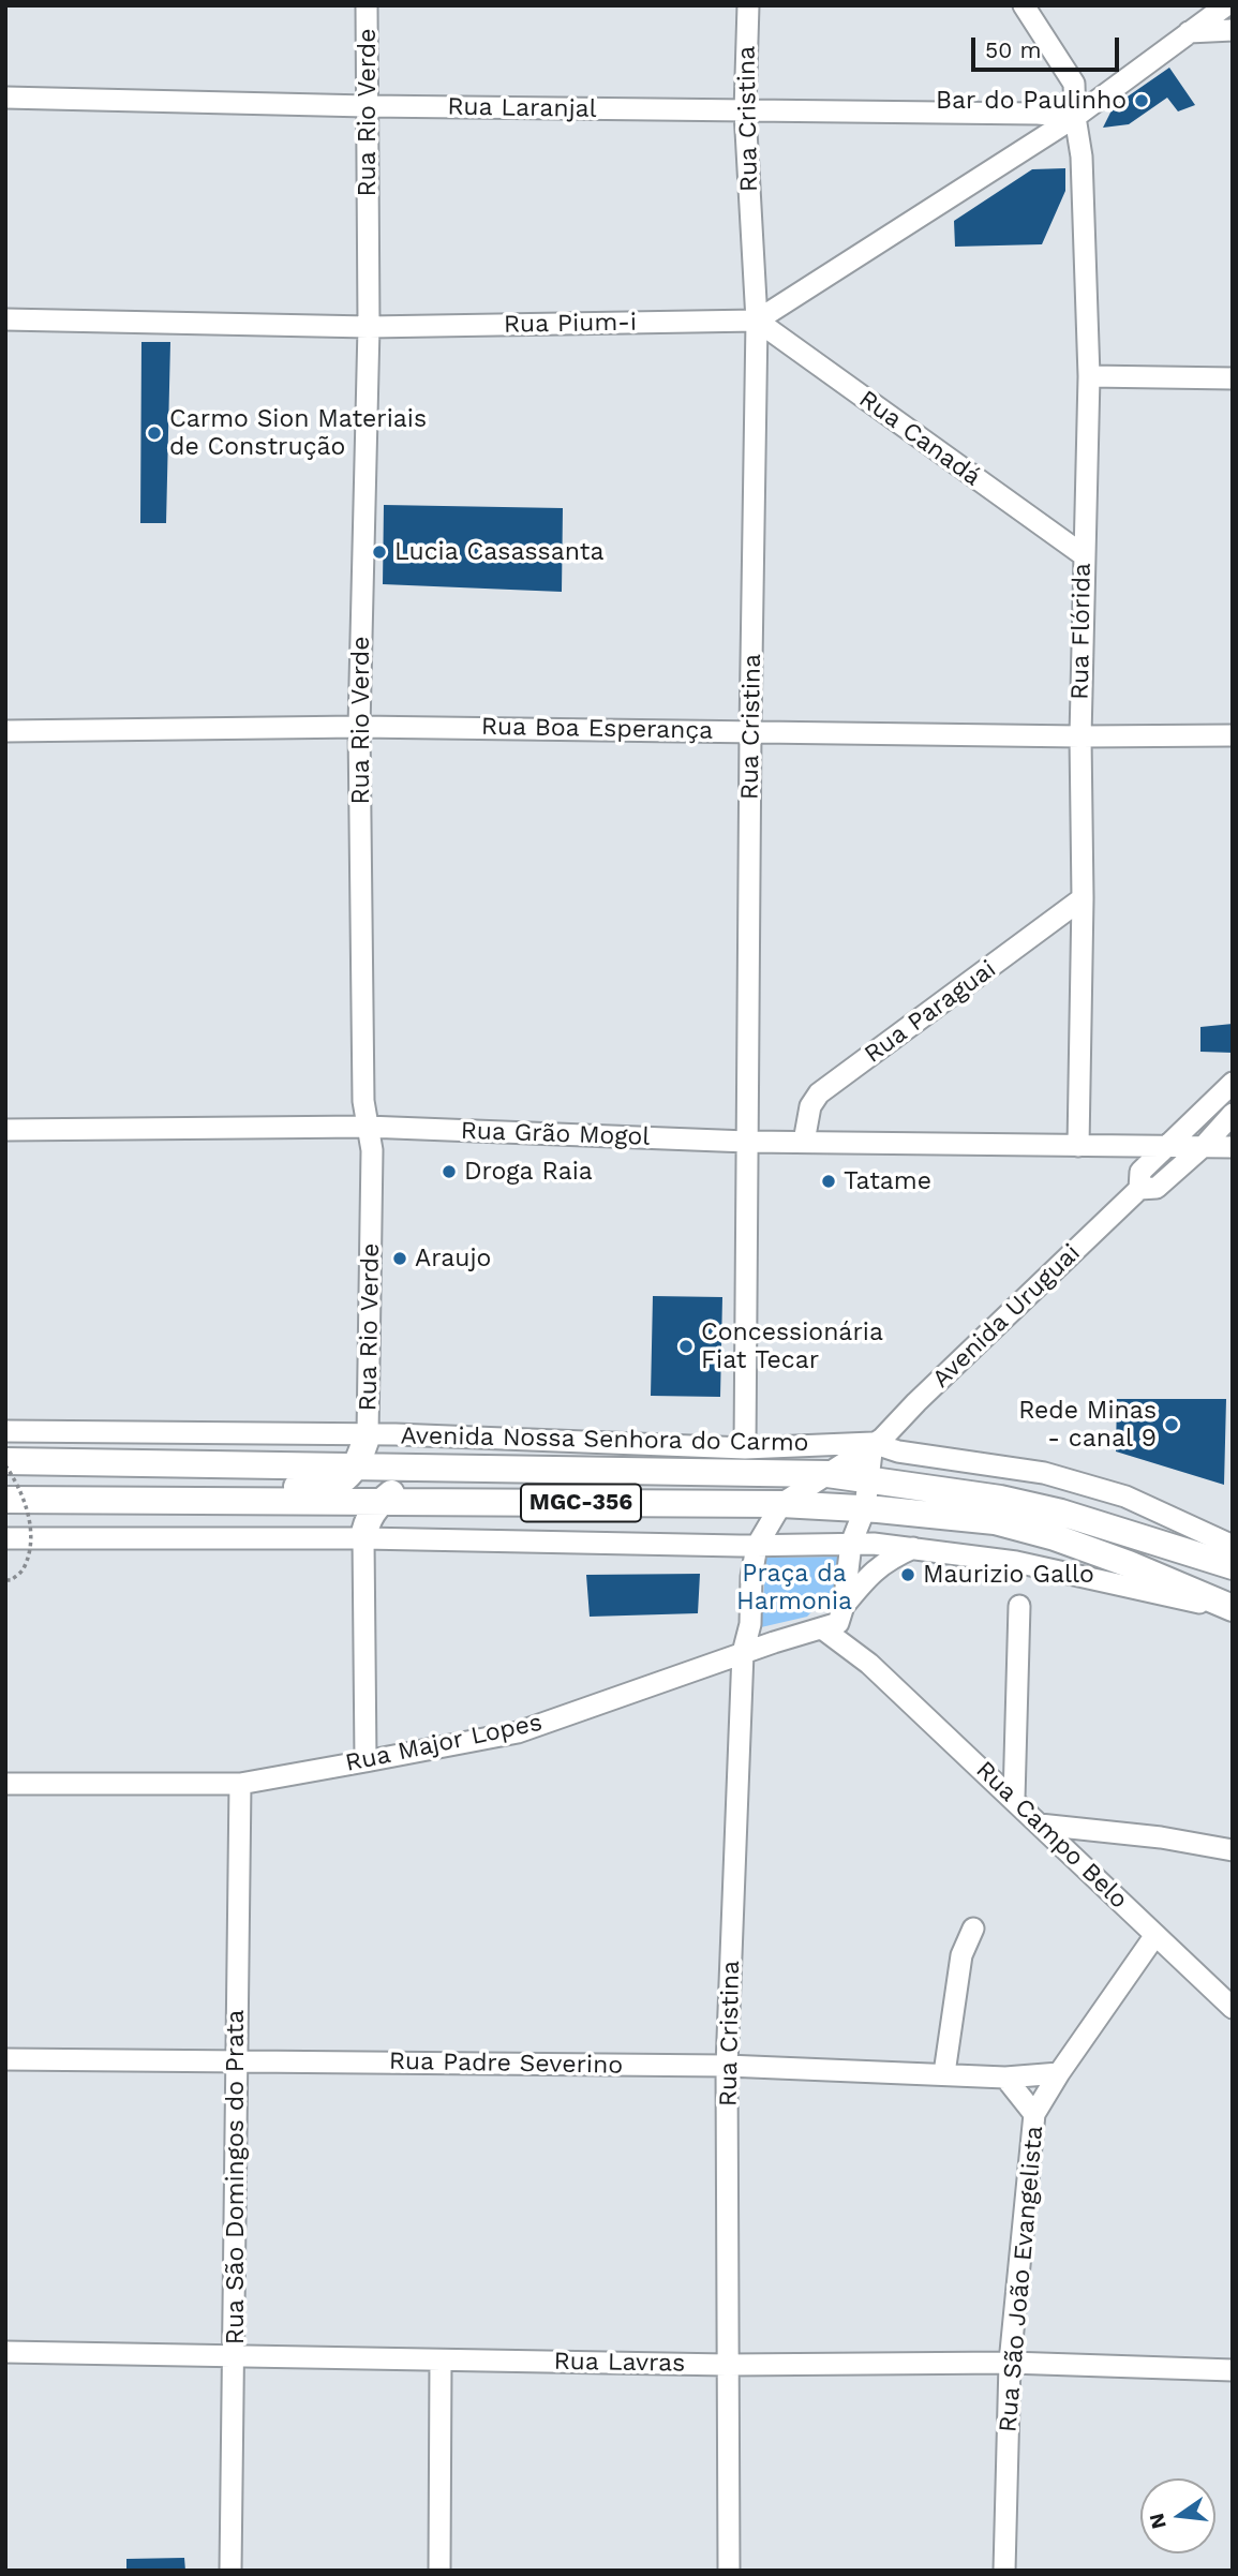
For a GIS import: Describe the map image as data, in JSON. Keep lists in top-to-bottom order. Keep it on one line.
{"streets":{"main road":["Avenida Nossa Senhora do Carmo","MGC-356"],"street":["Rua Laranjal","Rua Rio Verde","Rua Cristina","Rua Pium-i","Rua Canadá","Rua Flórida","Rua Boa Esperança","Rua Paraguai","Rua Grão Mogol","Avenida Uruguai","Rua Major Lopes","Rua Campo Belo","Rua Padre Severino","Rua São Domingos do Prata","Rua São João Evangelista","Rua Lavras"]},"crossings":[["Rua Laranjal","Rua Rio Verde"],["Rua Laranjal","Rua Cristina"],["Rua Laranjal","Rua Flórida"],["Rua Rio Verde","Rua Pium-i"],["Rua Rio Verde","Rua Boa Esperança"],["Rua Rio Verde","Rua Grão Mogol"],["Rua Rio Verde","Avenida Nossa Senhora do Carmo"],["Rua Cristina","Rua Pium-i"],["Rua Cristina","Rua Canadá"],["Rua Cristina","Rua Boa Esperança"],["Rua Cristina","Rua Grão Mogol"],["Rua Cristina","Avenida Uruguai"],["Rua Cristina","Avenida Nossa Senhora do Carmo"],["Rua Cristina","MGC-356"],["Rua Cristina","Rua Major Lopes"],["Rua Cristina","Rua Padre Severino"],["Rua Cristina","Rua Lavras"],["Rua Pium-i","Rua Canadá"],["Rua Canadá","Rua Flórida"],["Rua Flórida","Rua Boa Esperança"],["Rua Flórida","Rua Paraguai"],["Rua Flórida","Rua Grão Mogol"],["Rua Paraguai","Rua Grão Mogol"],["Rua Grão Mogol","Avenida Uruguai"],["Avenida Uruguai","Avenida Nossa Senhora do Carmo"],["Avenida Uruguai","MGC-356"],["Rua Major Lopes","Rua Campo Belo"],["Rua Major Lopes","Rua São Domingos do Prata"],["Rua Campo Belo","Rua São João Evangelista"],["Rua Padre Severino","Rua São Domingos do Prata"],["Rua Padre Severino","Rua São João Evangelista"],["Rua São Domingos do Prata","Rua Lavras"],["Rua São João Evangelista","Rua Lavras"]],"parks":["Praça da Harmonia"],"places":["Bar do Paulinho","Carmo Sion Materiais de Construção","Lucia Casassanta","Droga Raia","Tatame","Araujo","Concessionária Fiat Tecar","Rede Minas - canal 9","Maurizio Gallo"],"scale_bar":"50 m","north":"left"}
